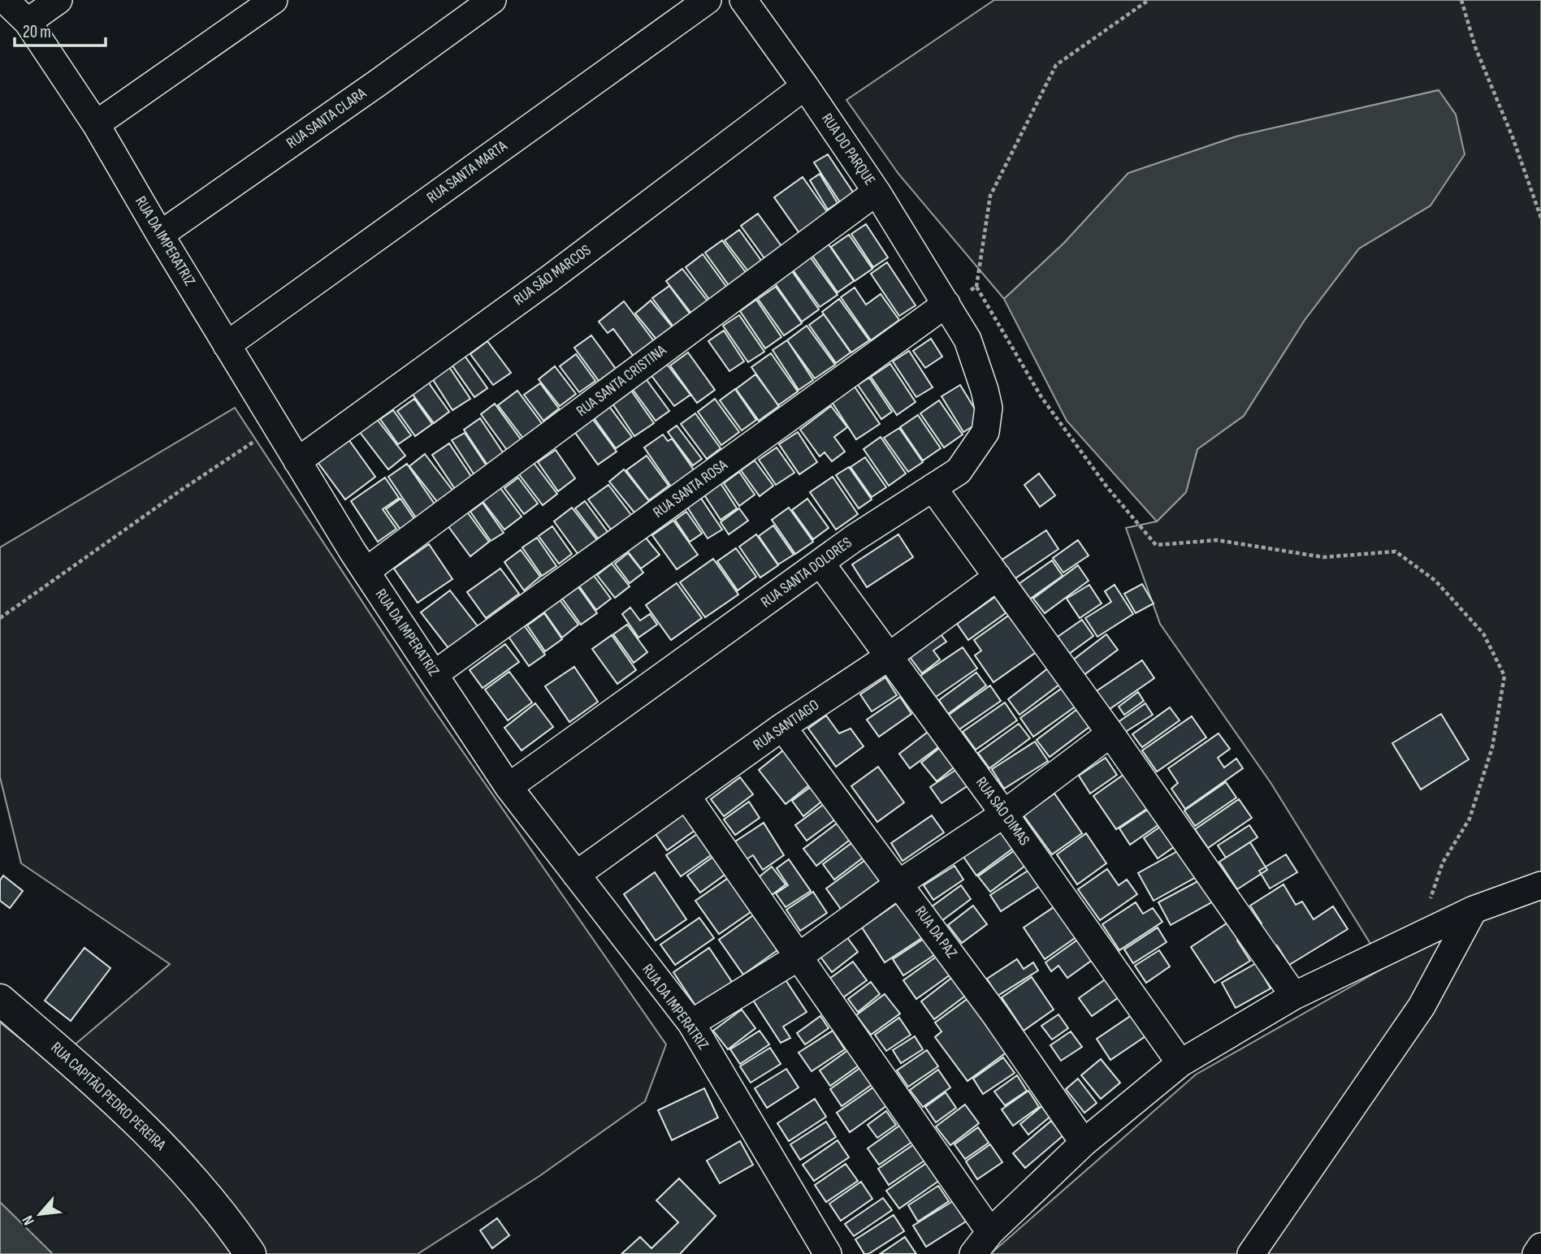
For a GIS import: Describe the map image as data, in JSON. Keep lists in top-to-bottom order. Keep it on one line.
{"streets":{"street":["RUA SANTA CLARA","RUA DO PARQUE","RUA SANTA MARTA","RUA DA IMPERATRIZ","RUA SÃO MARCOS","RUA SANTA CRISTINA","RUA SANTA ROSA","RUA SANTA DOLORES","RUA SANTIAGO","RUA SÃO DIMAS","RUA DA PAZ","RUA CAPITÃO PEDRO PEREIRA"]},"crossings":[["RUA SANTA CLARA","RUA DA IMPERATRIZ"],["RUA DO PARQUE","RUA SÃO MARCOS"],["RUA DO PARQUE","RUA SANTA CRISTINA"],["RUA DO PARQUE","RUA SANTA ROSA"],["RUA DO PARQUE","RUA SANTA DOLORES"],["RUA SANTA MARTA","RUA DA IMPERATRIZ"],["RUA DA IMPERATRIZ","RUA SÃO MARCOS"],["RUA DA IMPERATRIZ","RUA SANTA CRISTINA"],["RUA DA IMPERATRIZ","RUA SANTA ROSA"],["RUA DA IMPERATRIZ","RUA SANTA DOLORES"],["RUA DA IMPERATRIZ","RUA SANTIAGO"],["RUA SANTA ROSA","RUA SANTA DOLORES"],["RUA SANTA DOLORES","RUA SÃO DIMAS"],["RUA SANTIAGO","RUA SÃO DIMAS"],["RUA SANTIAGO","RUA DA PAZ"]],"scale_bar":"20 m","north":"bottom left"}
